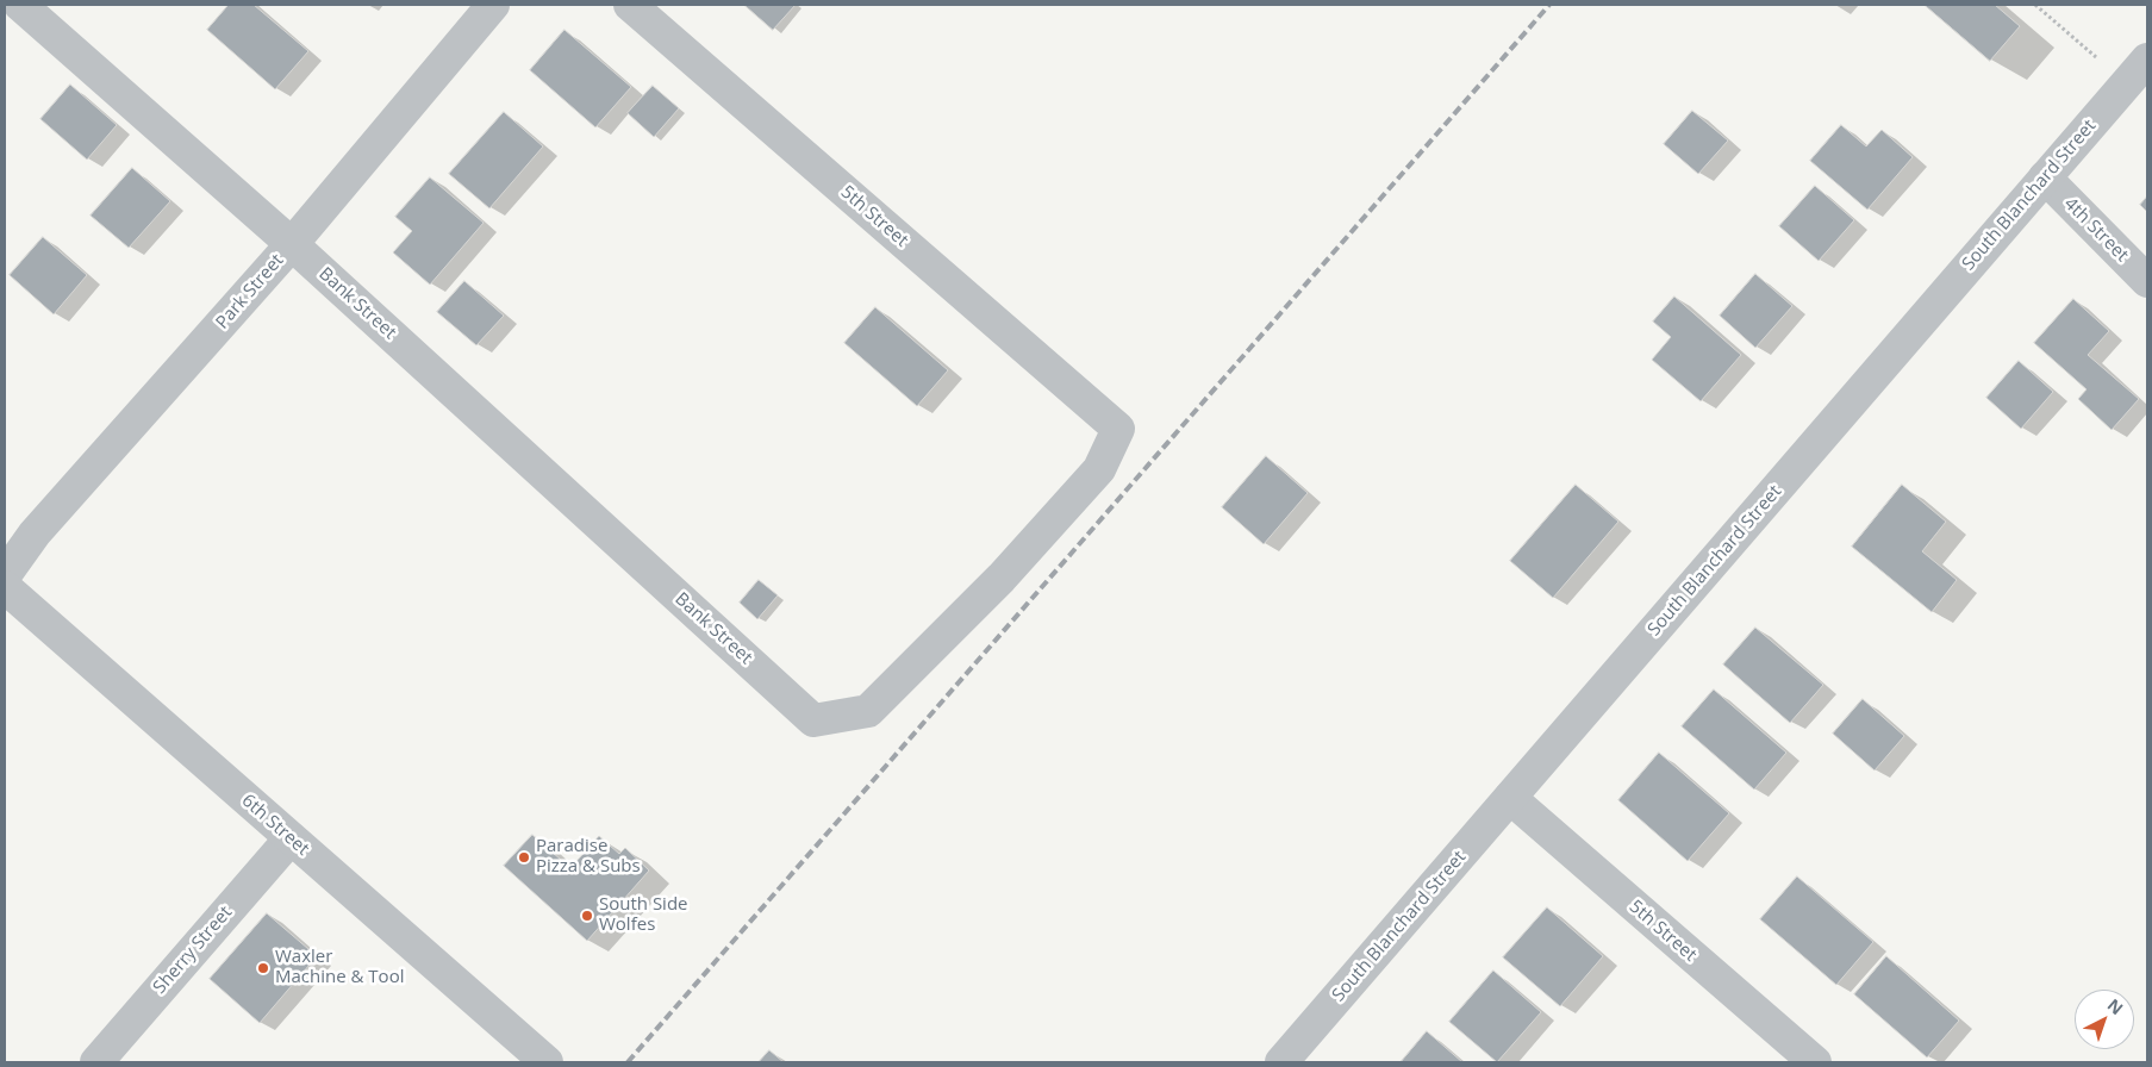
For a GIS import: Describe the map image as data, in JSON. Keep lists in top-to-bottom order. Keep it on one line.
{"streets":{"street":["South Blanchard Street","5th Street","4th Street","Park Street","Bank Street","6th Street","Sherry Street"]},"crossings":[["South Blanchard Street","5th Street"],["South Blanchard Street","4th Street"],["5th Street","Bank Street"],["Park Street","Bank Street"],["6th Street","Sherry Street"]],"places":["Paradise Pizza & Subs","South Side Wolfes","Waxler Machine & Tool"],"north":"top right"}
